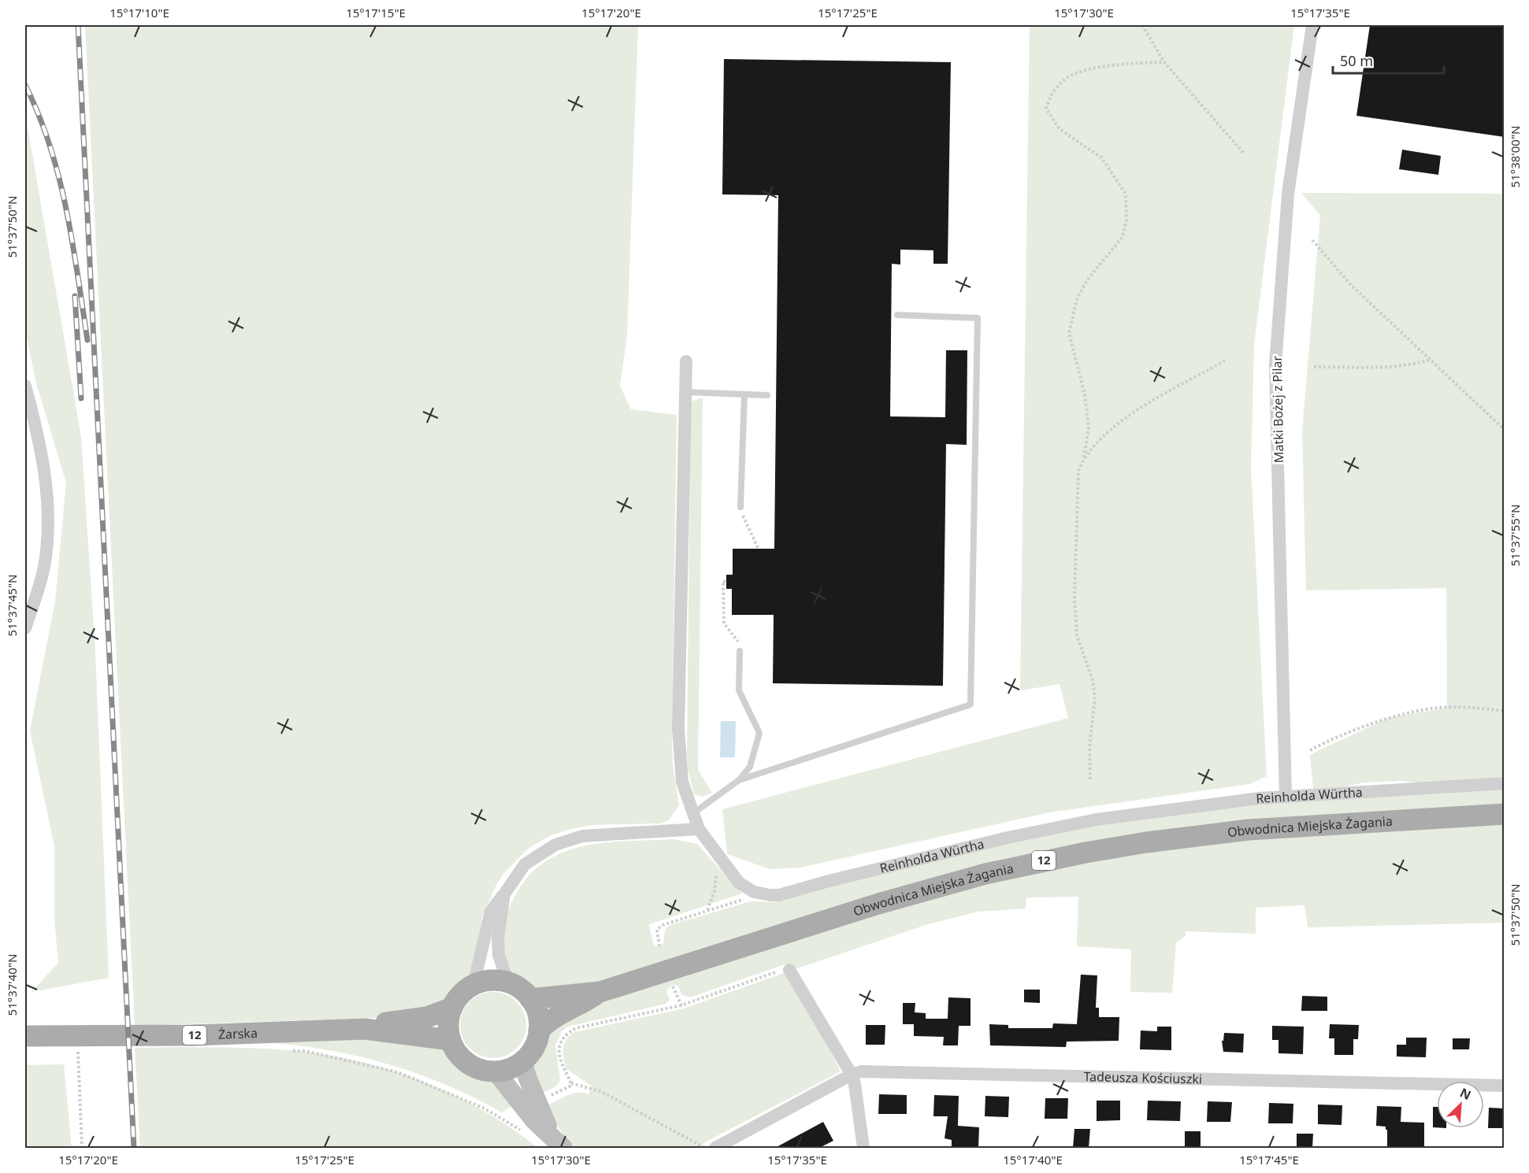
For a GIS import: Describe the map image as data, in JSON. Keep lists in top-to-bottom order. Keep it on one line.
{"streets":{"main road":["Obwodnica Miejska Żagania","12","Żarska"],"street":["Matki Bożej z Pilar","Reinholda Würtha","Tadeusza Kościuszki"]},"crossings":[["Matki Bożej z Pilar","Reinholda Würtha"],["Obwodnica Miejska Żagania","12"],["Obwodnica Miejska Żagania","Żarska"],["12","Żarska"]],"scale_bar":"50 m","north":"top right","coordinates":["15°17'10\"E","15°17'15\"E","15°17'20\"E","15°17'25\"E","15°17'30\"E","15°17'35\"E","51°38'00\"N","51°37'50\"N","51°37'55\"N","51°37'45\"N","51°37'40\"N","15°17'40\"E","15°17'45\"E"]}
